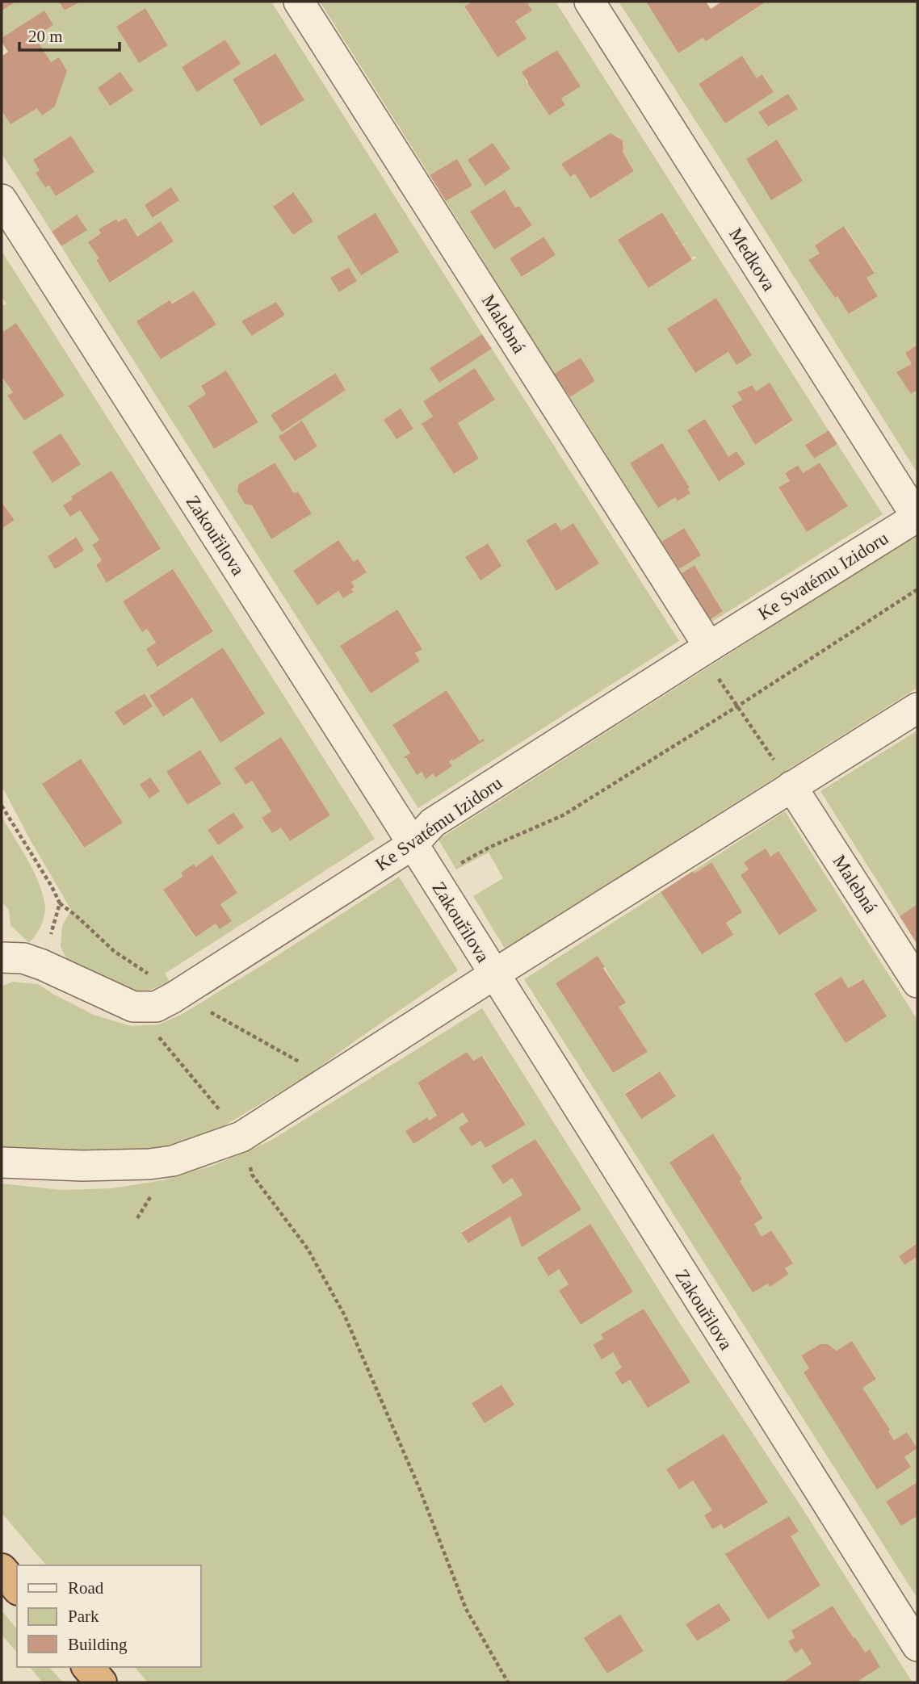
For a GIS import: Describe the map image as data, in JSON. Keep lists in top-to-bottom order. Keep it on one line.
{"streets":{"street":["Medkova","Malebná","Zakouřilova","Ke Svatému Izidoru"]},"crossings":[["Medkova","Ke Svatému Izidoru"],["Malebná","Ke Svatému Izidoru"],["Zakouřilova","Ke Svatému Izidoru"]],"legend":["Road","Park","Building"],"scale_bar":"20 m"}
